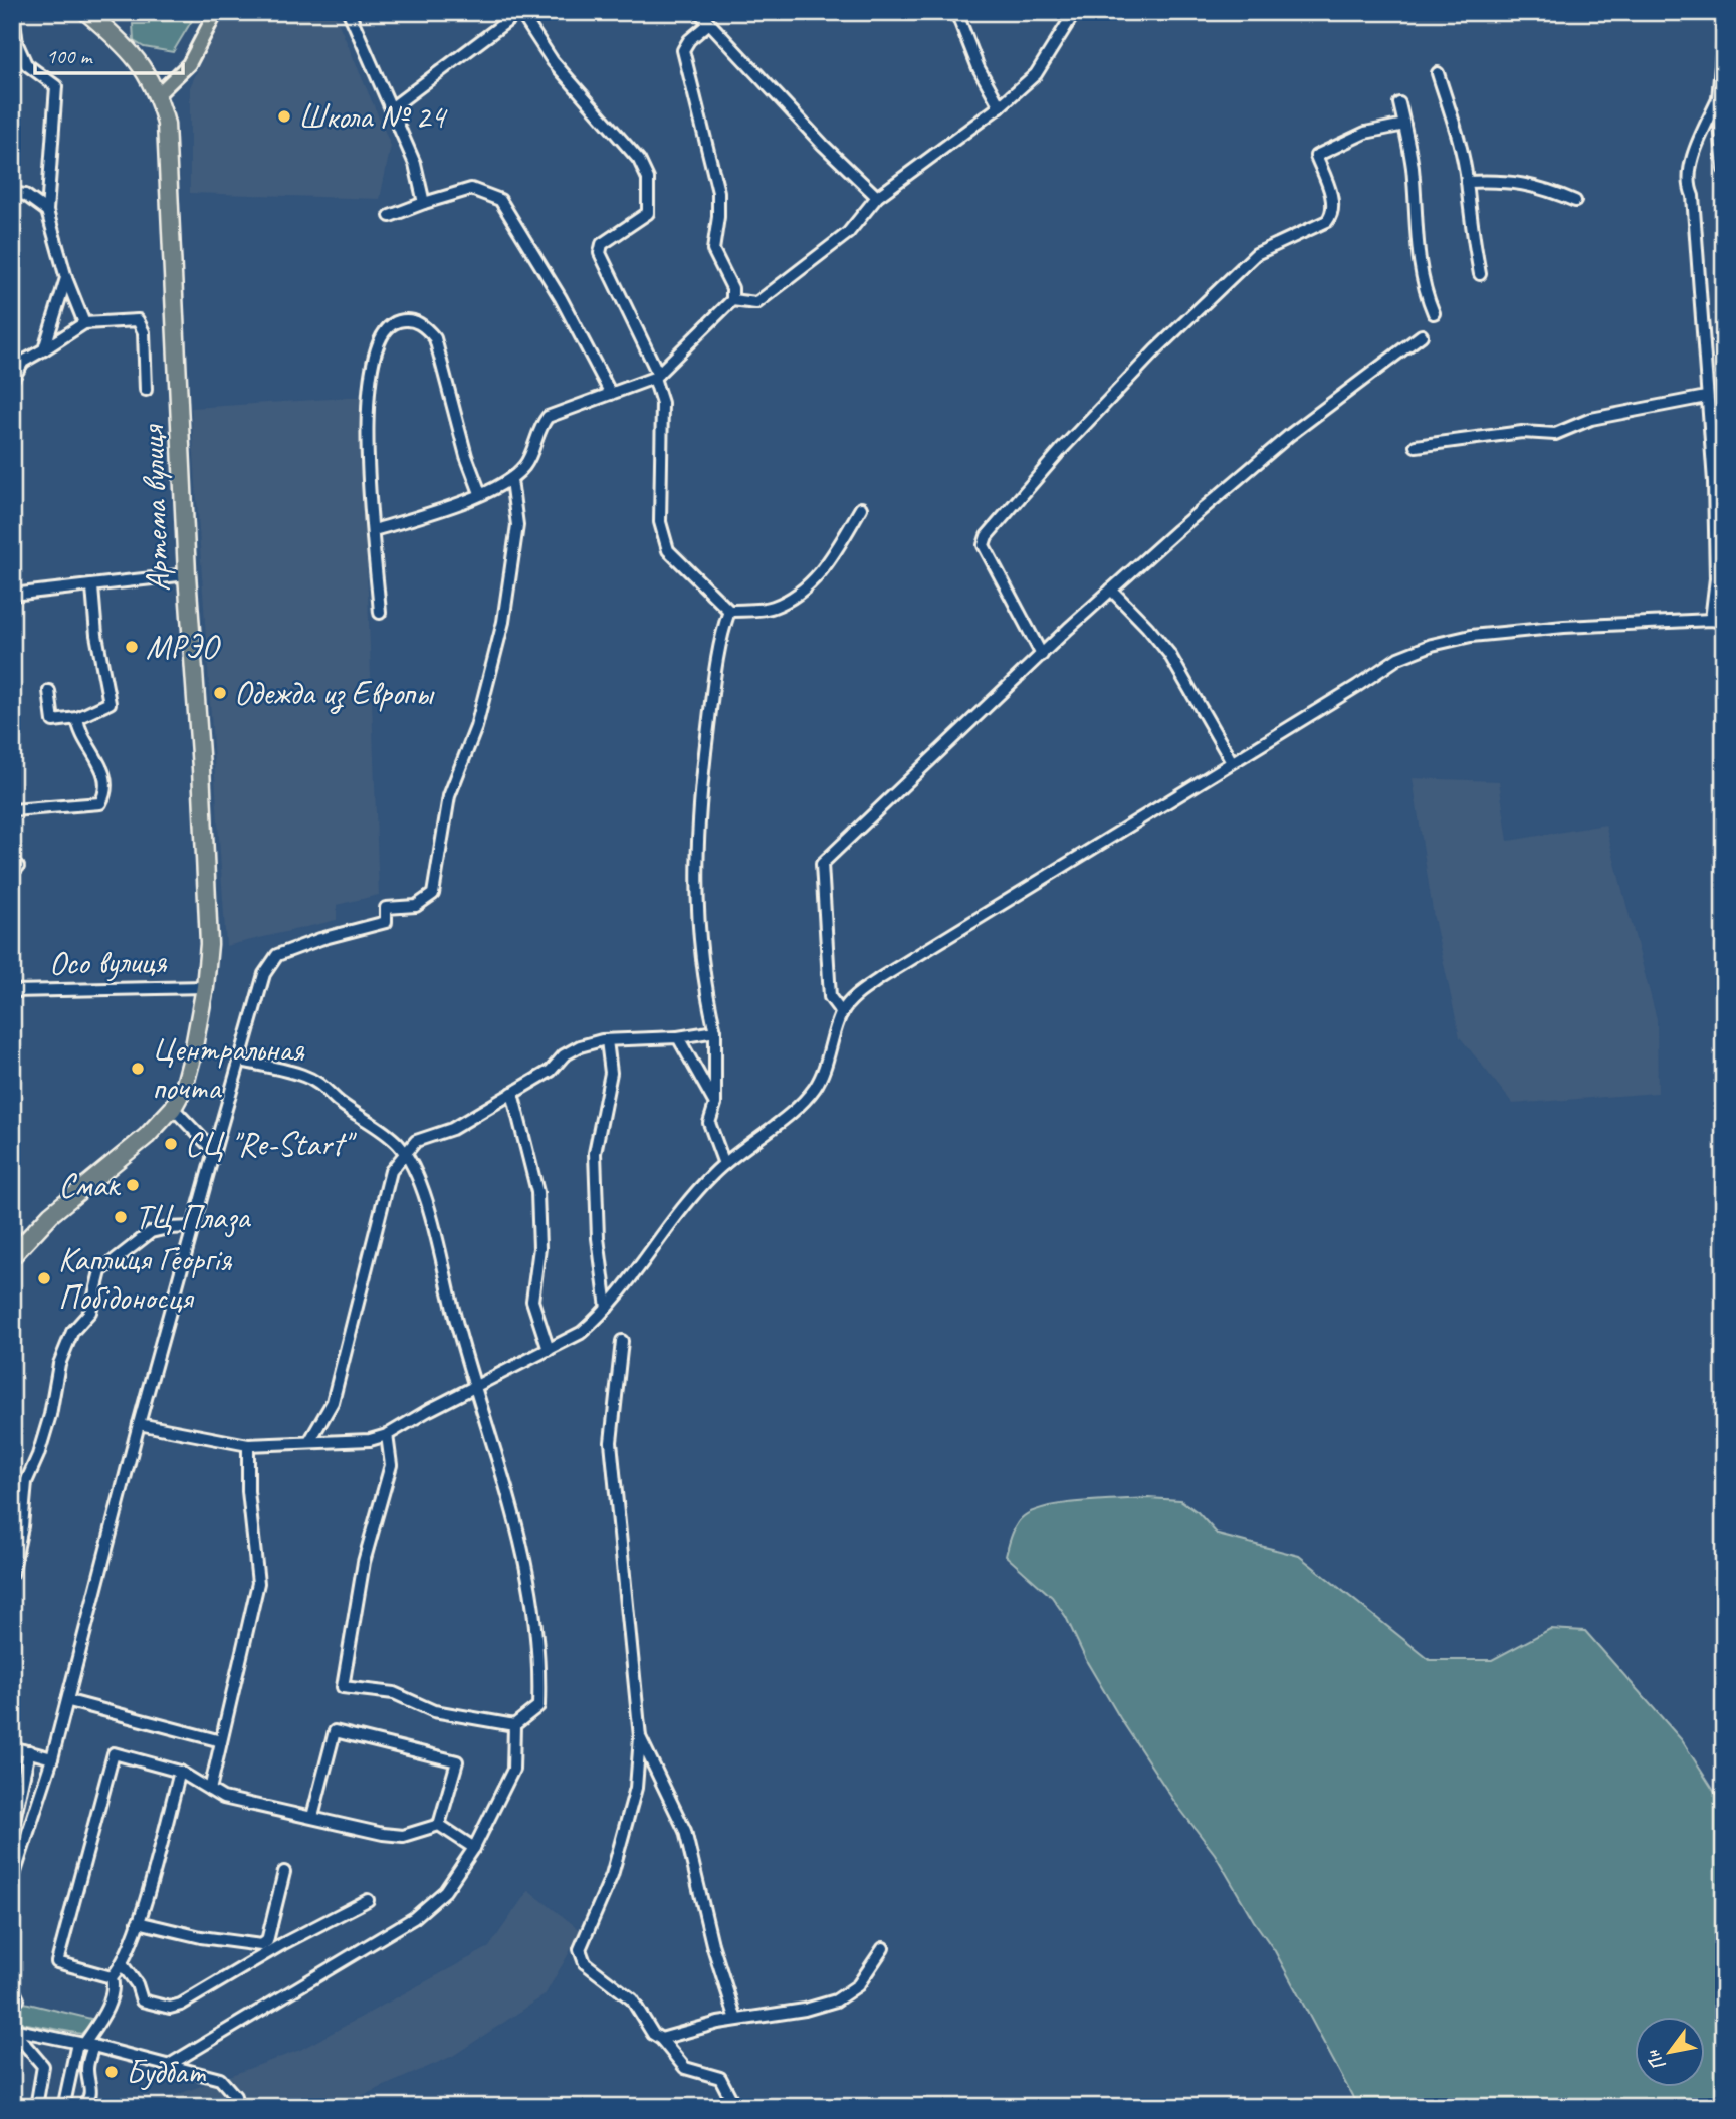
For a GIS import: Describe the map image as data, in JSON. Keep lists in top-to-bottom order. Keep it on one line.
{"streets":{"highway":["Артема вулиця"],"street":["Осо вулиця"]},"crossings":[["Артема вулиця","Осо вулиця"]],"places":["Школа № 24","МРЭО","Одежда из Европы","Центральная почта","СЦ \"Re-Start\"","Смак","ТЦ Плаза","Каплиця Георгія Побідоносця","Будбат"],"scale_bar":"100 m","north":"bottom left"}
